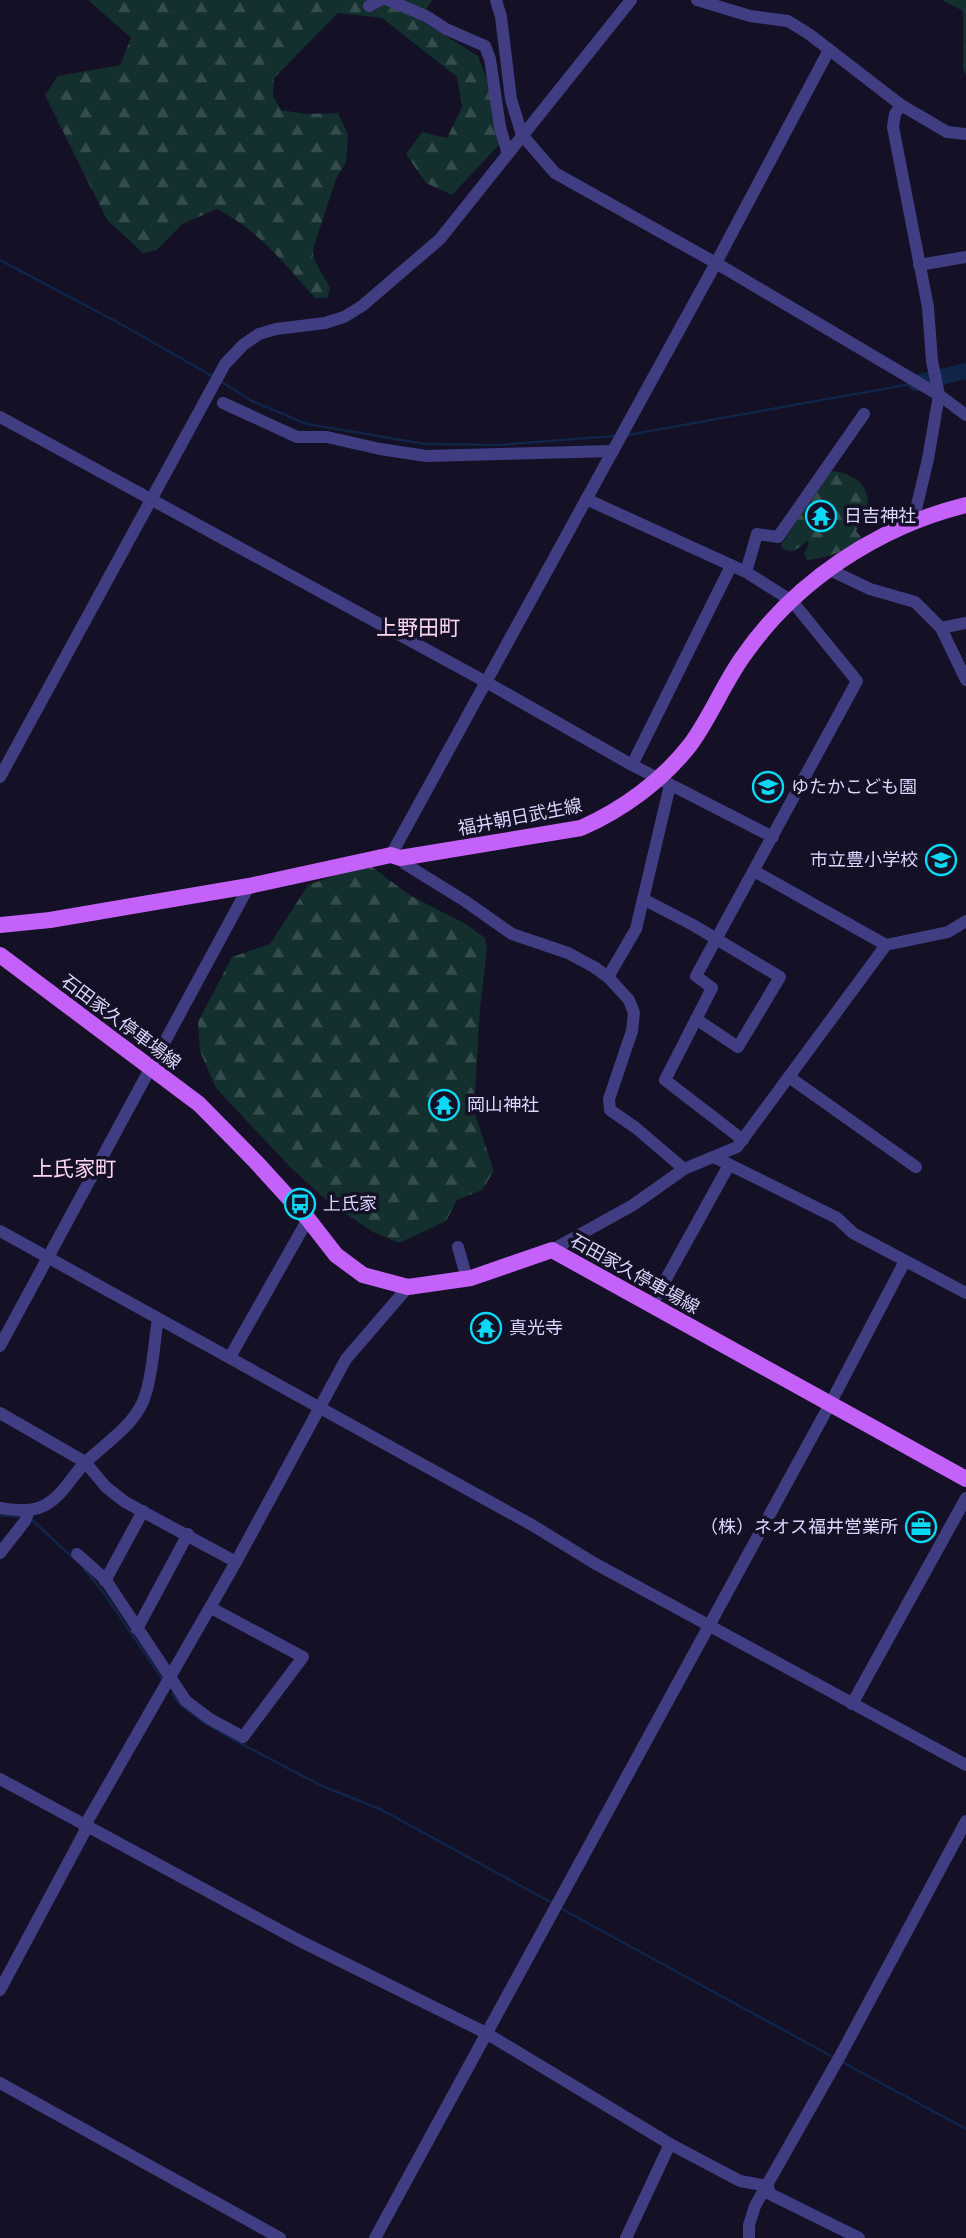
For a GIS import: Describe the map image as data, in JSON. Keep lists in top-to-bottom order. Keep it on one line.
{"streets":{"main road":["福井朝日武生線","石田家久停車場線"]},"districts":["上野田町","上氏家町"],"places":{"temple":["日吉神社","岡山神社","真光寺"],"school or university":["ゆたかこども園","市立豊小学校"],"bus stop":["上氏家"],"office":["（株）ネオス福井営業所"]}}
